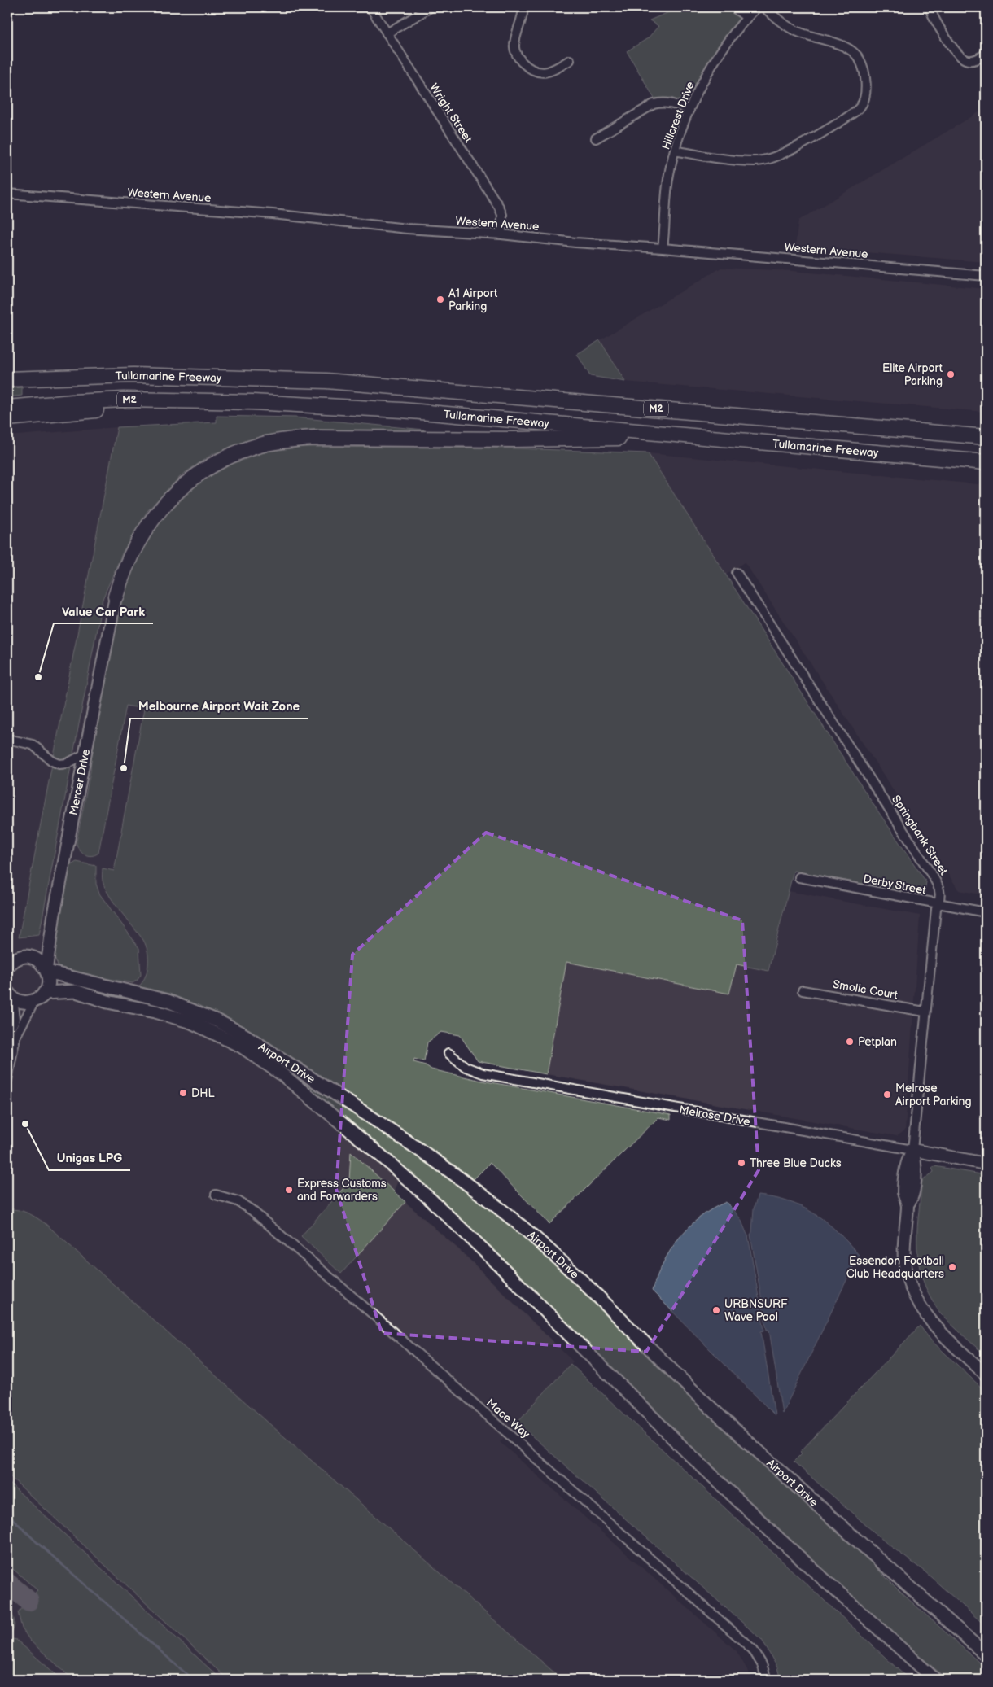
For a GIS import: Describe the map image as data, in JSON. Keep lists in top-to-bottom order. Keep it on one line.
{"streets":{"highway":["Tullamarine Freeway","M2"],"main road":["Airport Drive"],"street":["Wright Street","Hillcrest Drive","Western Avenue","Mercer Drive","Springbank Street","Derby Street","Smolic Court","Melrose Drive","Mace Way"]},"crossings":[["Wright Street","Western Avenue"],["Hillcrest Drive","Western Avenue"],["Mercer Drive","Airport Drive"],["Springbank Street","Derby Street"],["Springbank Street","Smolic Court"],["Springbank Street","Melrose Drive"]],"places":["A1 Airport Parking","Elite Airport Parking","Value Car Park","Melbourne Airport Wait Zone","Petplan","DHL","Melrose Airport Parking","Unigas LPG","Three Blue Ducks","Express Customs and Forwarders","Essendon Football Club Headquarters","URBNSURF Wave Pool"]}
